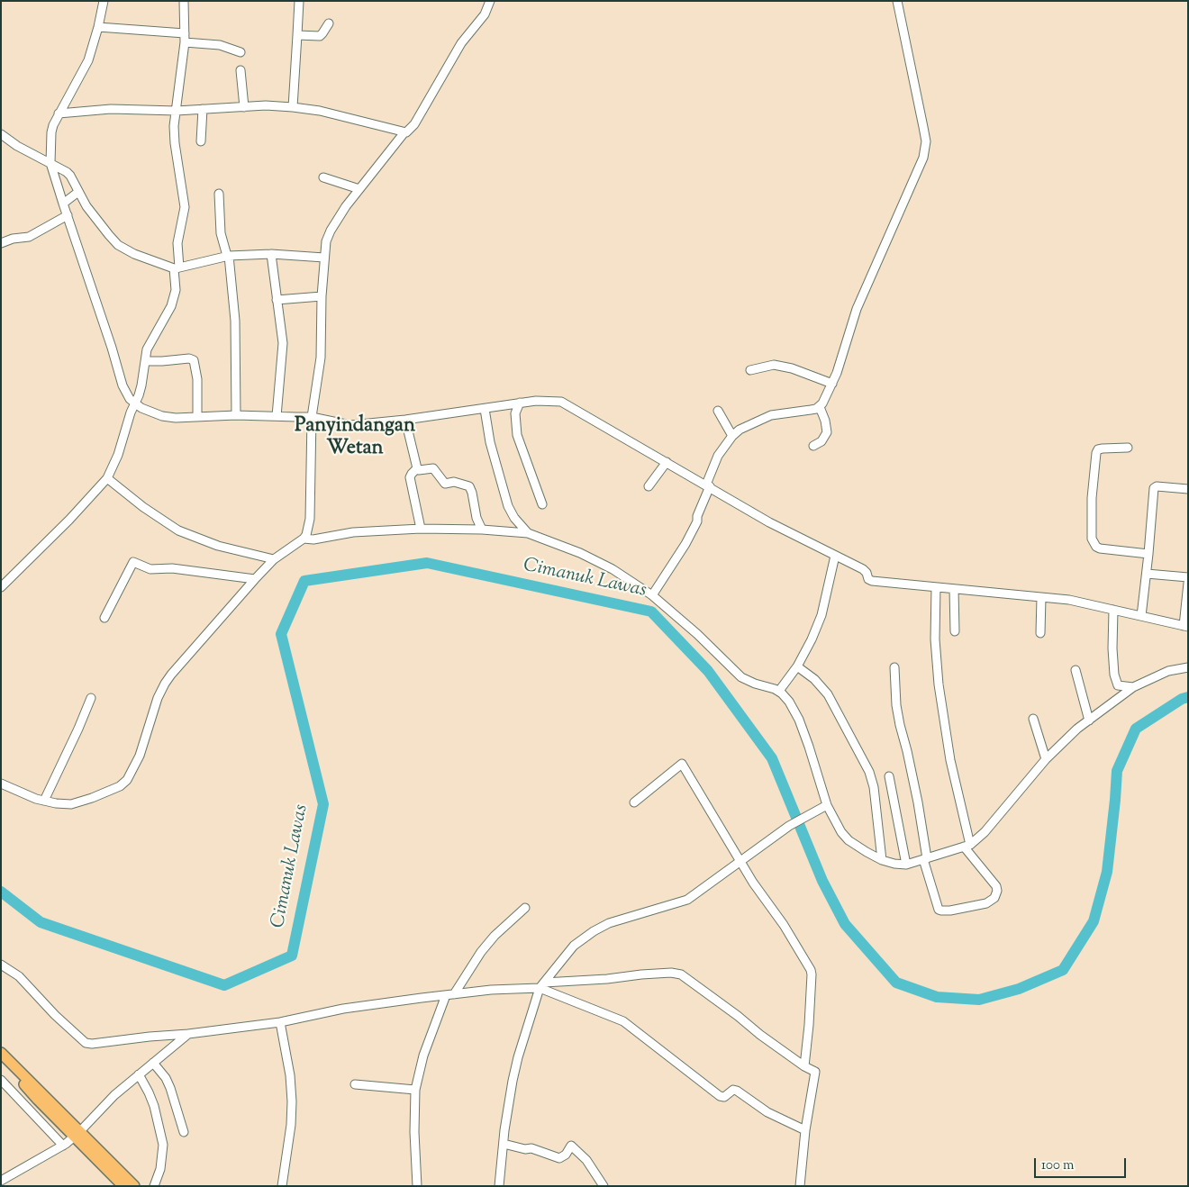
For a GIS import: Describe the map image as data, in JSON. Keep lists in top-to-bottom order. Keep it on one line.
{"districts":["Panyindangan Wetan"],"water":["Cimanuk Lawas"],"scale_bar":"100 m"}
